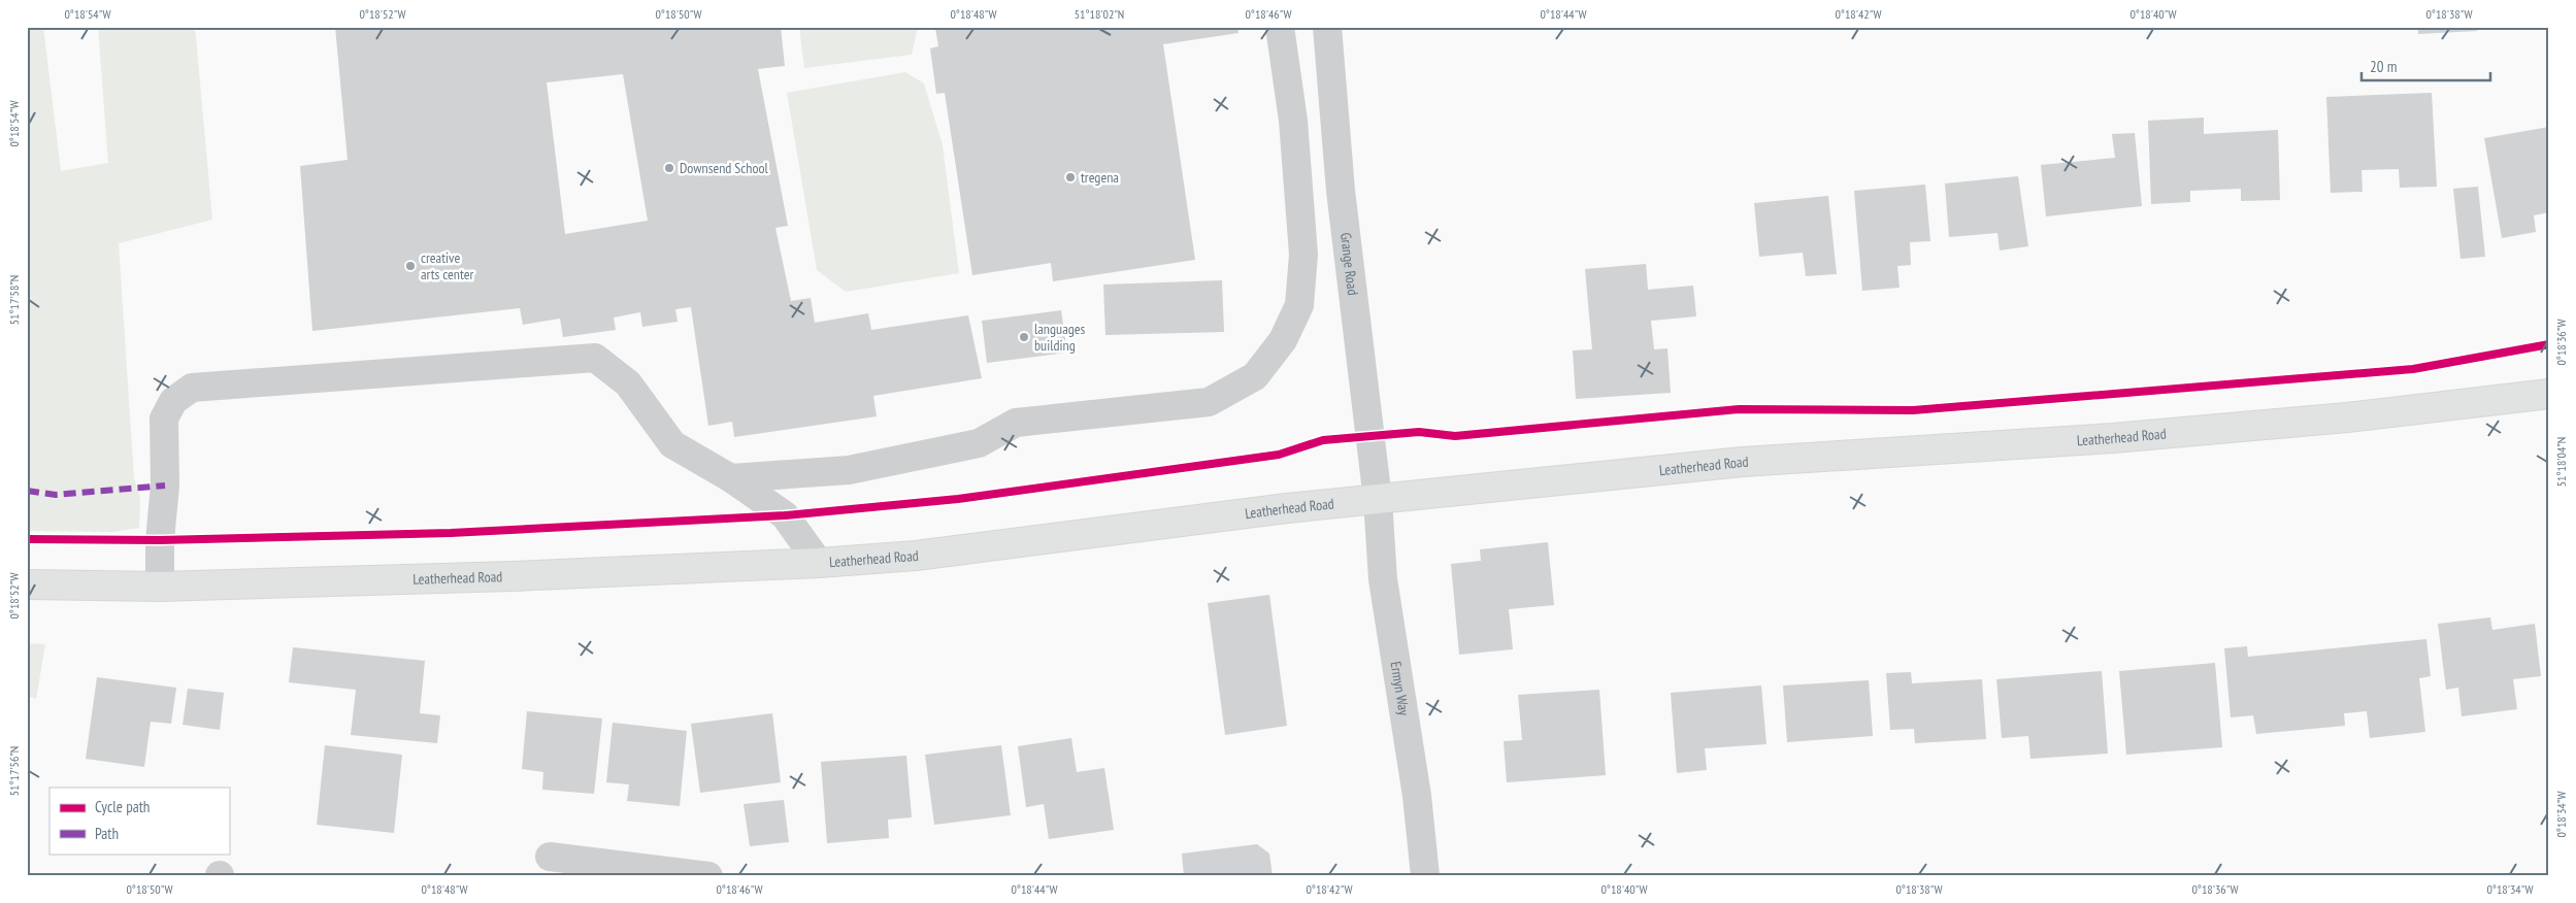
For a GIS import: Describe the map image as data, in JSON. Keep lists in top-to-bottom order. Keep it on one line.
{"streets":{"highway":["Leatherhead Road"],"street":["Grange Road","Ermyn Way"]},"crossings":[["Grange Road","Leatherhead Road"],["Grange Road","Ermyn Way"],["Leatherhead Road","Ermyn Way"]],"places":["Downsend School","tregena","creative arts center","languages building"],"legend":["Cycle path","Path"],"scale_bar":"20 m","coordinates":["0°18'54\"W","0°18'52\"W","0°18'50\"W","0°18'48\"W","51°18'02\"N","0°18'46\"W","0°18'44\"W","0°18'42\"W","0°18'40\"W","0°18'38\"W","51°17'58\"N","0°18'36\"W","51°18'04\"N","51°17'56\"N","0°18'34\"W"]}
